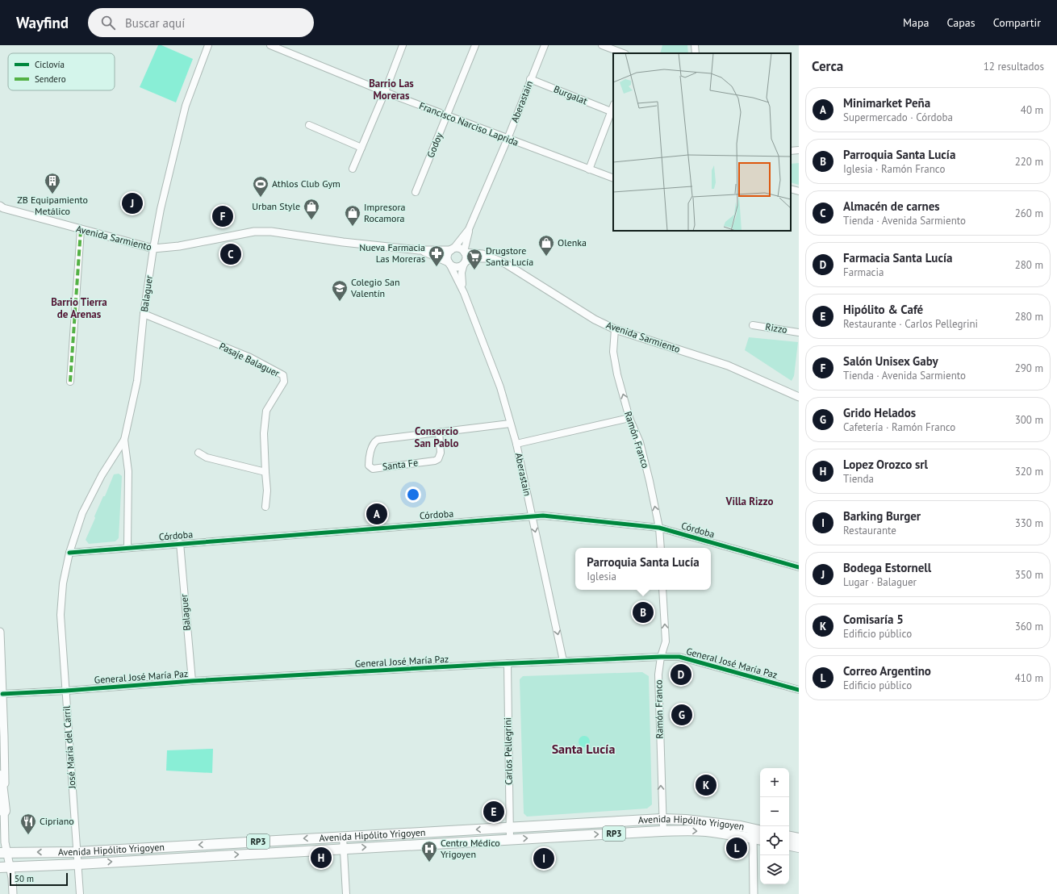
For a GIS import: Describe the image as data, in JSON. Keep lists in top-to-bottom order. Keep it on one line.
{"streets":{"main road":["Avenida Hipólito Yrigoyen","RP3"],"street":["Burgalat","Aberastain","Francisco Narciso Laprida","Godoy","Avenida Sarmiento","Balaguer","Rizzo","Pasaje Balaguer","Ramón Franco","Santa Fe","Córdoba","General José María Paz","José María del Carril","Carlos Pellegrini"]},"crossings":[["Burgalat","Aberastain"],["Aberastain","Francisco Narciso Laprida"],["Aberastain","Avenida Sarmiento"],["Aberastain","Santa Fe"],["Aberastain","Córdoba"],["Aberastain","General José María Paz"],["Francisco Narciso Laprida","Godoy"],["Avenida Sarmiento","Balaguer"],["Avenida Sarmiento","Ramón Franco"],["Balaguer","Pasaje Balaguer"],["Balaguer","Córdoba"],["Balaguer","General José María Paz"],["Balaguer","José María del Carril"],["Ramón Franco","Córdoba"],["Ramón Franco","General José María Paz"],["Ramón Franco","Avenida Hipólito Yrigoyen"],["Córdoba","José María del Carril"],["General José María Paz","José María del Carril"],["General José María Paz","Carlos Pellegrini"],["José María del Carril","Avenida Hipólito Yrigoyen"],["Carlos Pellegrini","Avenida Hipólito Yrigoyen"]],"one_way":["Ramón Franco"],"districts":["Barrio Las Moreras","Barrio Tierra de Arenas","Consorcio San Pablo","Villa Rizzo","Santa Lucía"],"places":{"building":["ZB Equipamiento Metálico"],"sports":["Athlos Club Gym"],"shop":["Urban Style","Impresora Rocamora","Olenka"],"pharmacy":["Nueva Farmacia Las Moreras"],"supermarket":["Drugstore Santa Lucía"],"school or university":["Colegio San Valentín"],"restaurant":["Cipriano"],"hospital":["Centro Médico Yrigoyen"]},"legend":["Ciclovía","Sendero"],"scale_bar":"50 m","page":{"header":"Wayfind","search":"Buscar aquí","nav":["Mapa","Capas","Compartir"],"heading":["Cerca","12 resultados"],"list":[{"mark":"A","name":"Minimarket Peña","note":"Supermercado · Córdoba","value":"40 m"},{"mark":"B","name":"Parroquia Santa Lucía","note":"Iglesia · Ramón Franco","value":"220 m"},{"mark":"C","name":"Almacén de carnes","note":"Tienda · Avenida Sarmiento","value":"260 m"},{"mark":"D","name":"Farmacia Santa Lucía","note":"Farmacia","value":"280 m"},{"mark":"E","name":"Hipólito & Café","note":"Restaurante · Carlos Pellegrini","value":"280 m"},{"mark":"F","name":"Salón Unisex Gaby","note":"Tienda · Avenida Sarmiento","value":"290 m"},{"mark":"G","name":"Grido Helados","note":"Cafetería · Ramón Franco","value":"300 m"},{"mark":"H","name":"Lopez Orozco srl","note":"Tienda","value":"320 m"},{"mark":"I","name":"Barking Burger","note":"Restaurante","value":"330 m"},{"mark":"J","name":"Bodega Estornell","note":"Lugar · Balaguer","value":"350 m"},{"mark":"K","name":"Comisaría 5","note":"Edificio público","value":"360 m"},{"mark":"L","name":"Correo Argentino","note":"Edificio público","value":"410 m"}],"pins":["J","F","C","A","B","D","G","K","E","L","H","I"],"popup":["Parroquia Santa Lucía","Iglesia"],"map_buttons":["+","−"],"scale":"50 m"}}
